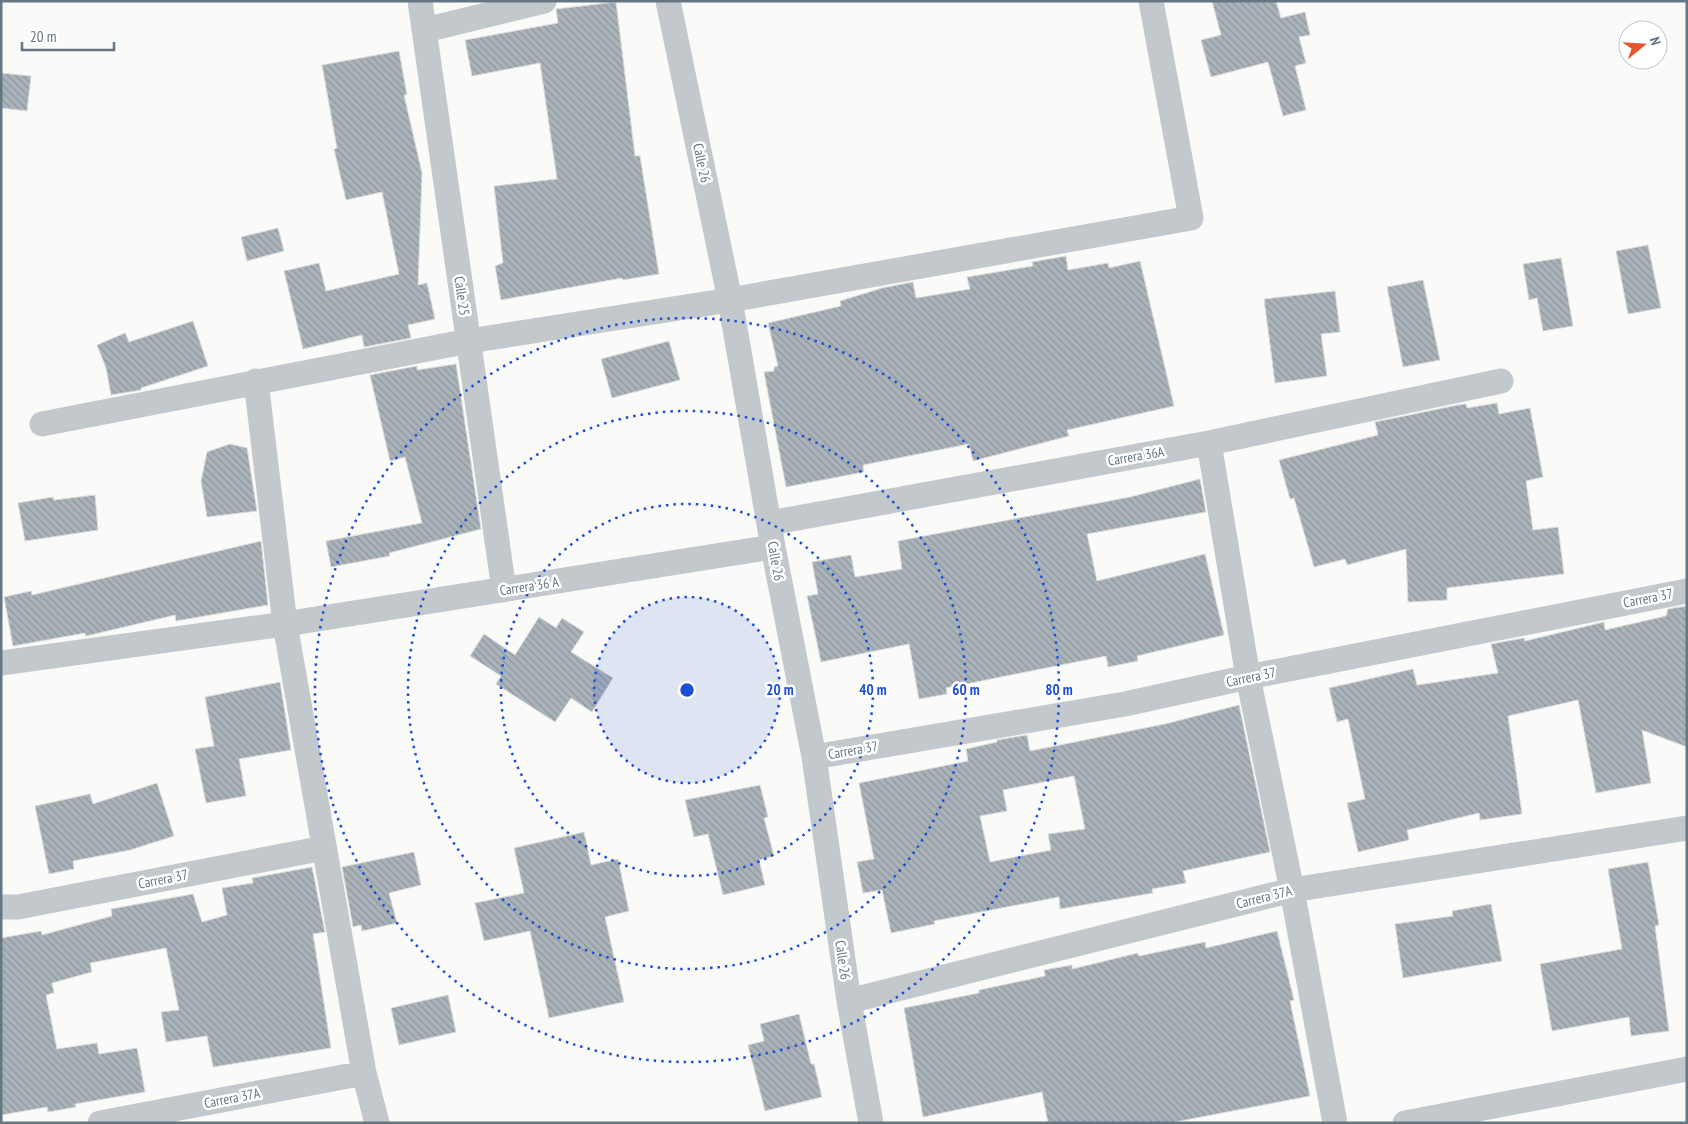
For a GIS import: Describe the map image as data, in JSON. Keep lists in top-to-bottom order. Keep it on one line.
{"streets":{"street":["Calle 26","Calle 25","Carrera 36A","Carrera 36 A","Carrera 37","Carrera 37A"]},"crossings":[["Calle 26","Carrera 36A"],["Calle 26","Carrera 36 A"],["Calle 26","Carrera 37"],["Calle 26","Carrera 37A"],["Calle 25","Carrera 36 A"],["Carrera 36A","Carrera 36 A"]],"scale_bar":"20 m","north":"right","rings":["20 m","40 m","60 m","80 m"]}
